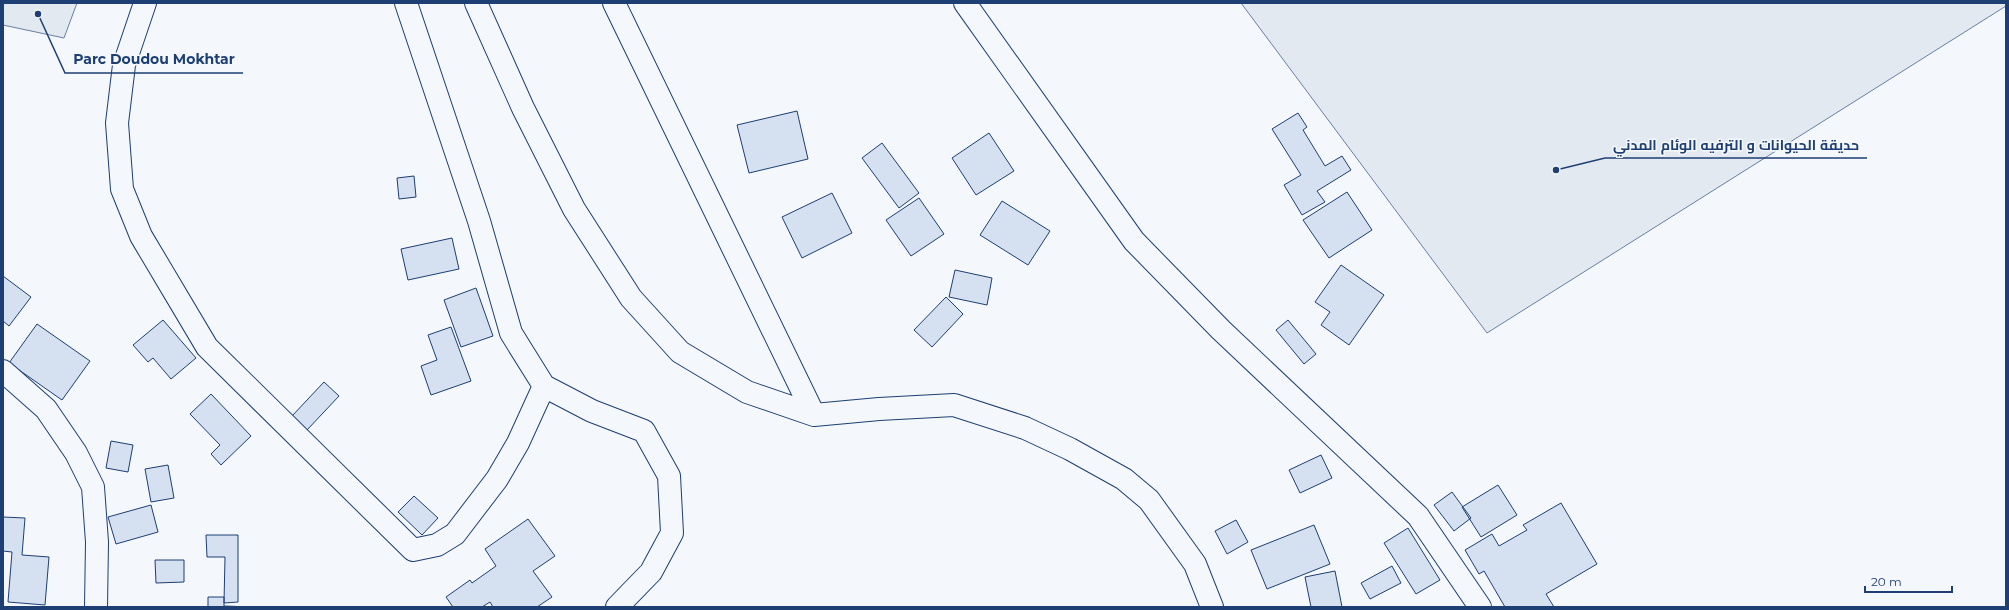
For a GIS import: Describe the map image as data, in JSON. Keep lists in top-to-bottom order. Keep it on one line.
{"places":["Parc Doudou Mokhtar","حديقة الحيوانات و الترفيه الوئام المدني"],"scale_bar":"20 m"}
